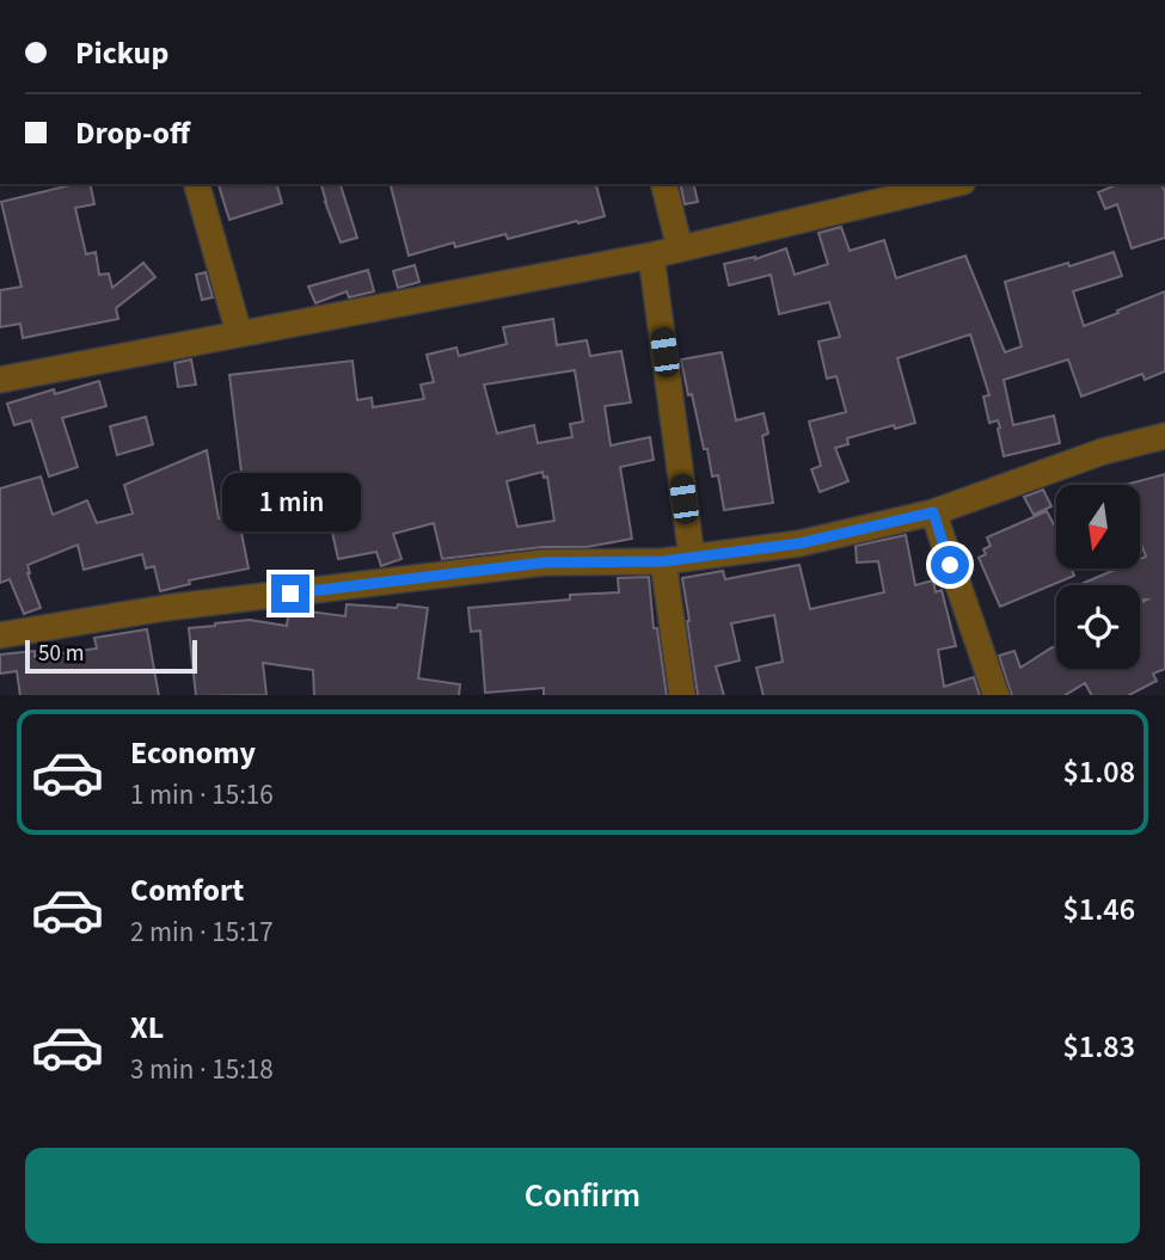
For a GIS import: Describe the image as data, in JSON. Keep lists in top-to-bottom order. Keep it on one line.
{"scale_bar":"50 m","north":"bottom","page":{"banner":["Pickup","Drop-off"],"bubble":"1 min","scale":"50 m","list":[{"name":"Economy","note":"1 min · 15:16","value":"$1.08"},{"name":"Comfort","note":"2 min · 15:17","value":"$1.46"},{"name":"XL","note":"3 min · 15:18","value":"$1.83"}],"buttons":"Confirm"}}
